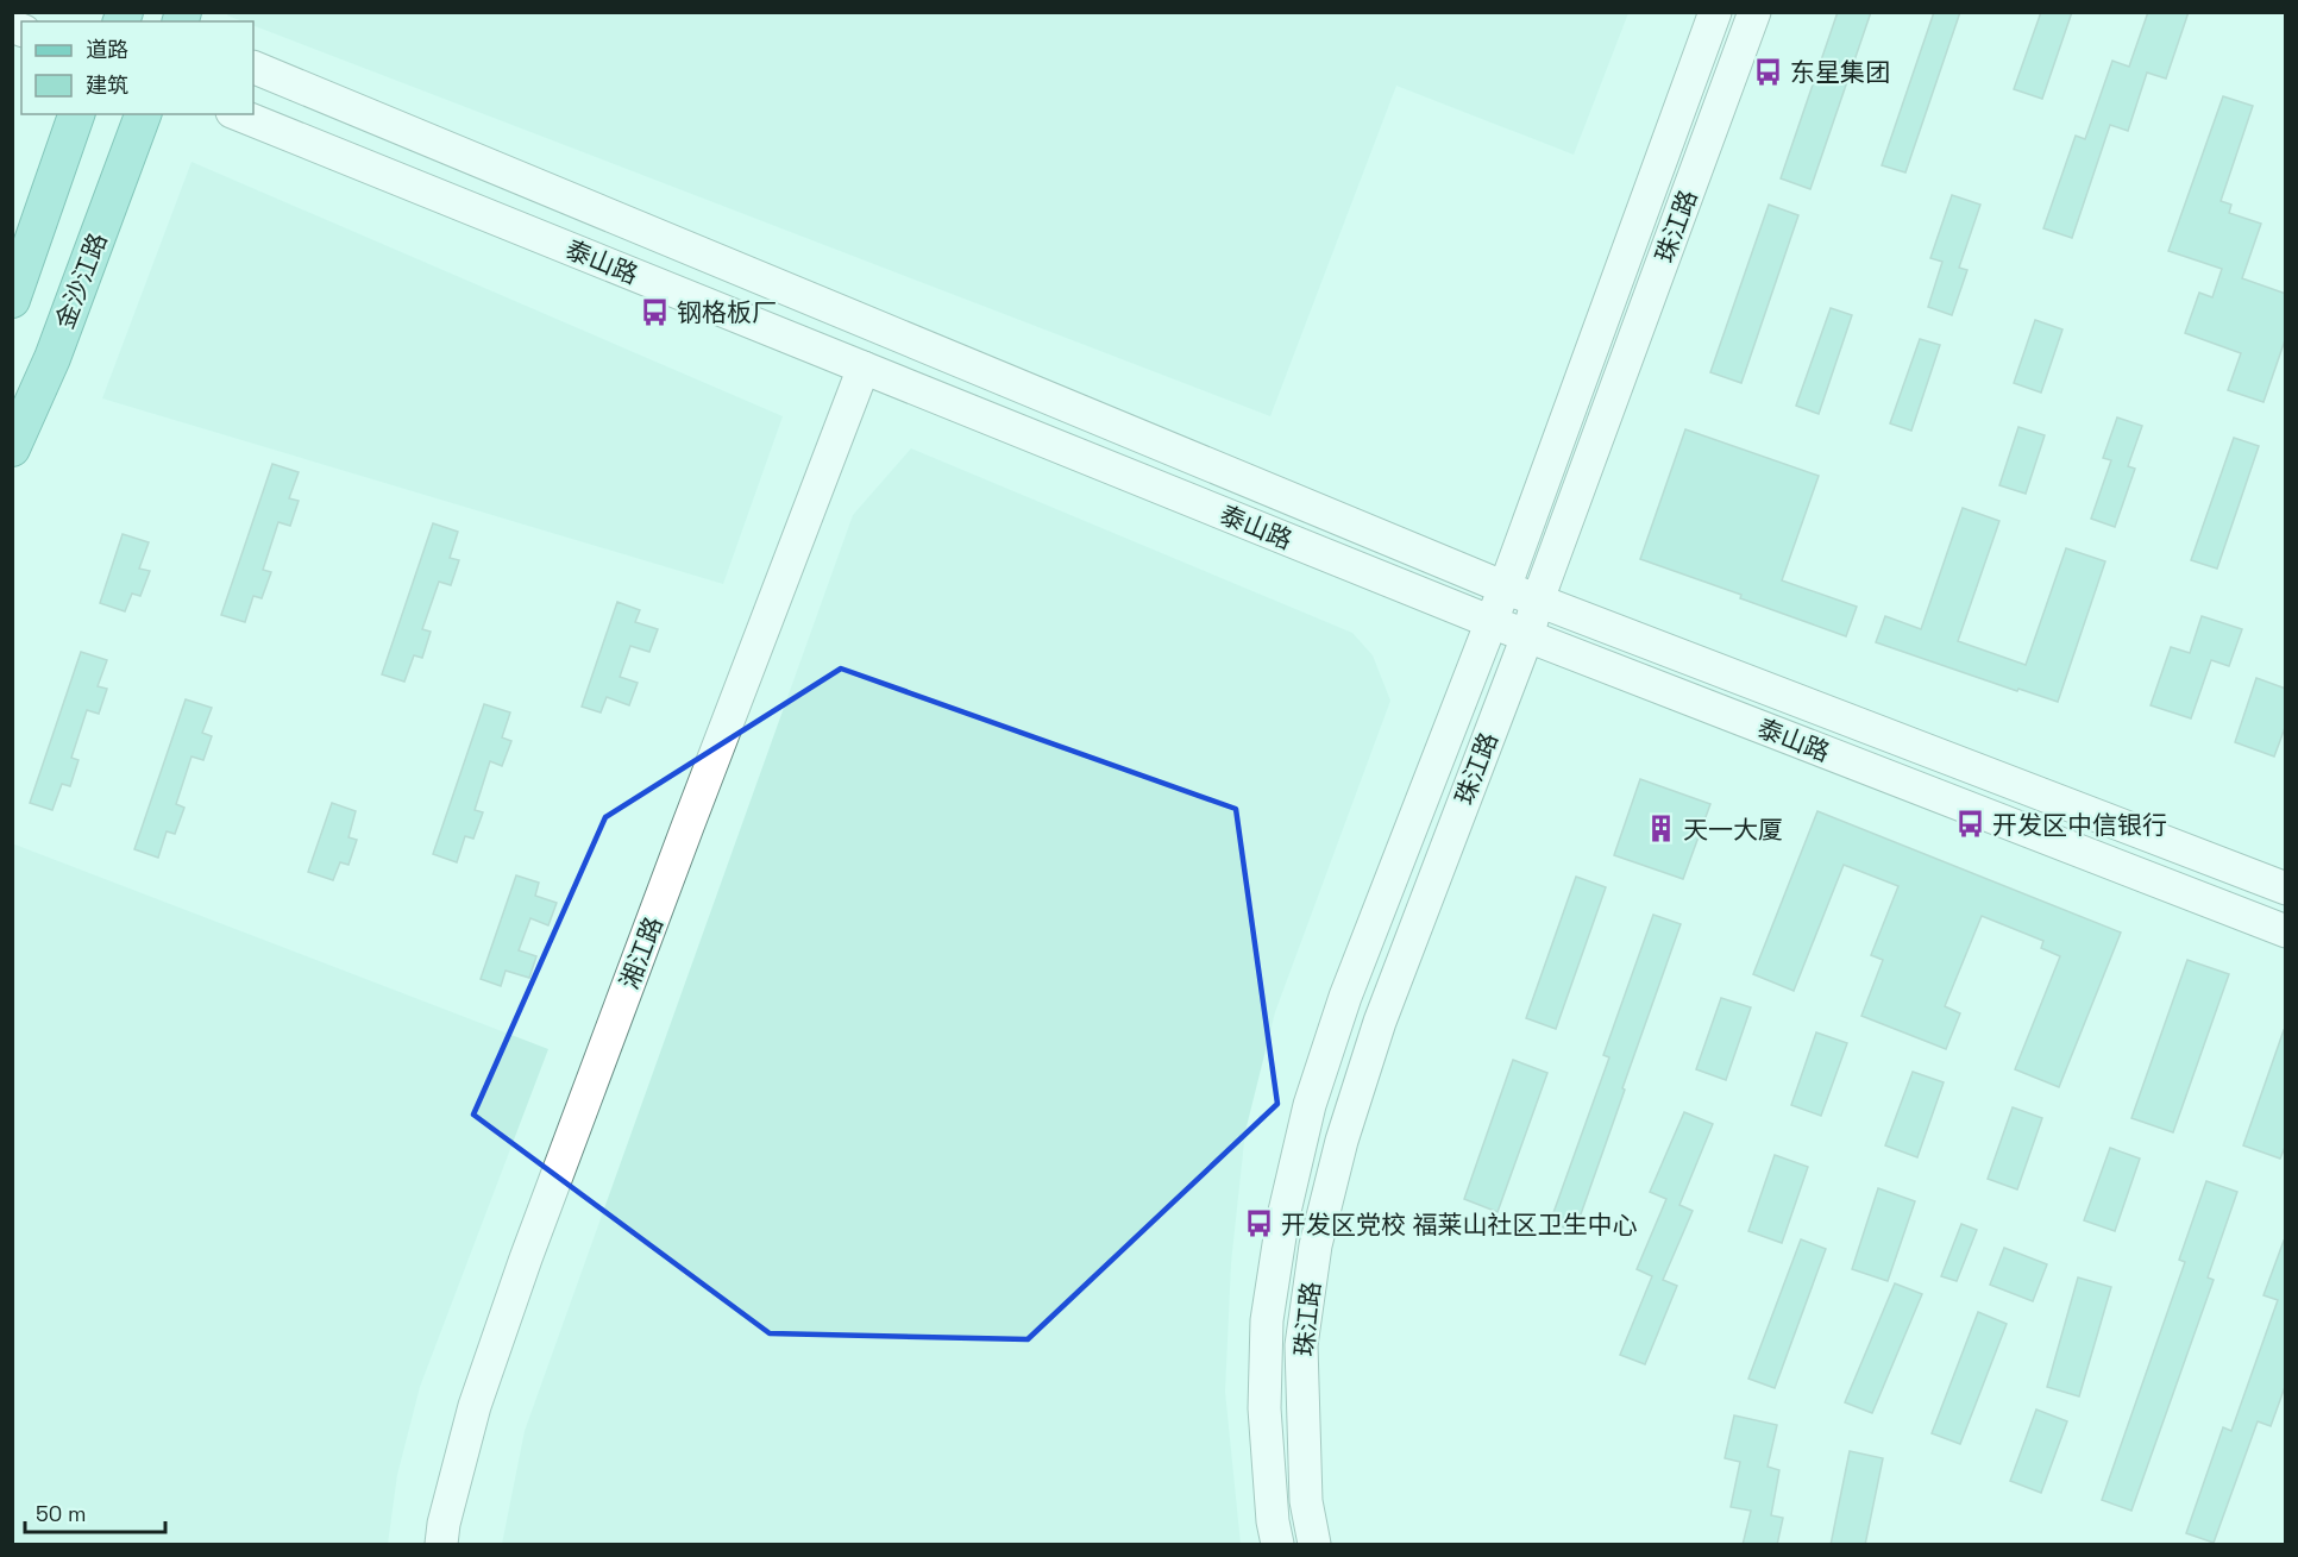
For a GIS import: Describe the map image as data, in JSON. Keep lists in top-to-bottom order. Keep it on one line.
{"streets":{"main road":["珠江路","泰山路","金沙江路","湘江路"]},"crossings":[["珠江路","泰山路"],["泰山路","湘江路"]],"places":{"bus stop":["东星集团","钢格板厂","开发区中信银行","开发区党校 福莱山社区卫生中心"],"building":["天一大厦"]},"legend":["道路","建筑"],"scale_bar":"50 m"}
